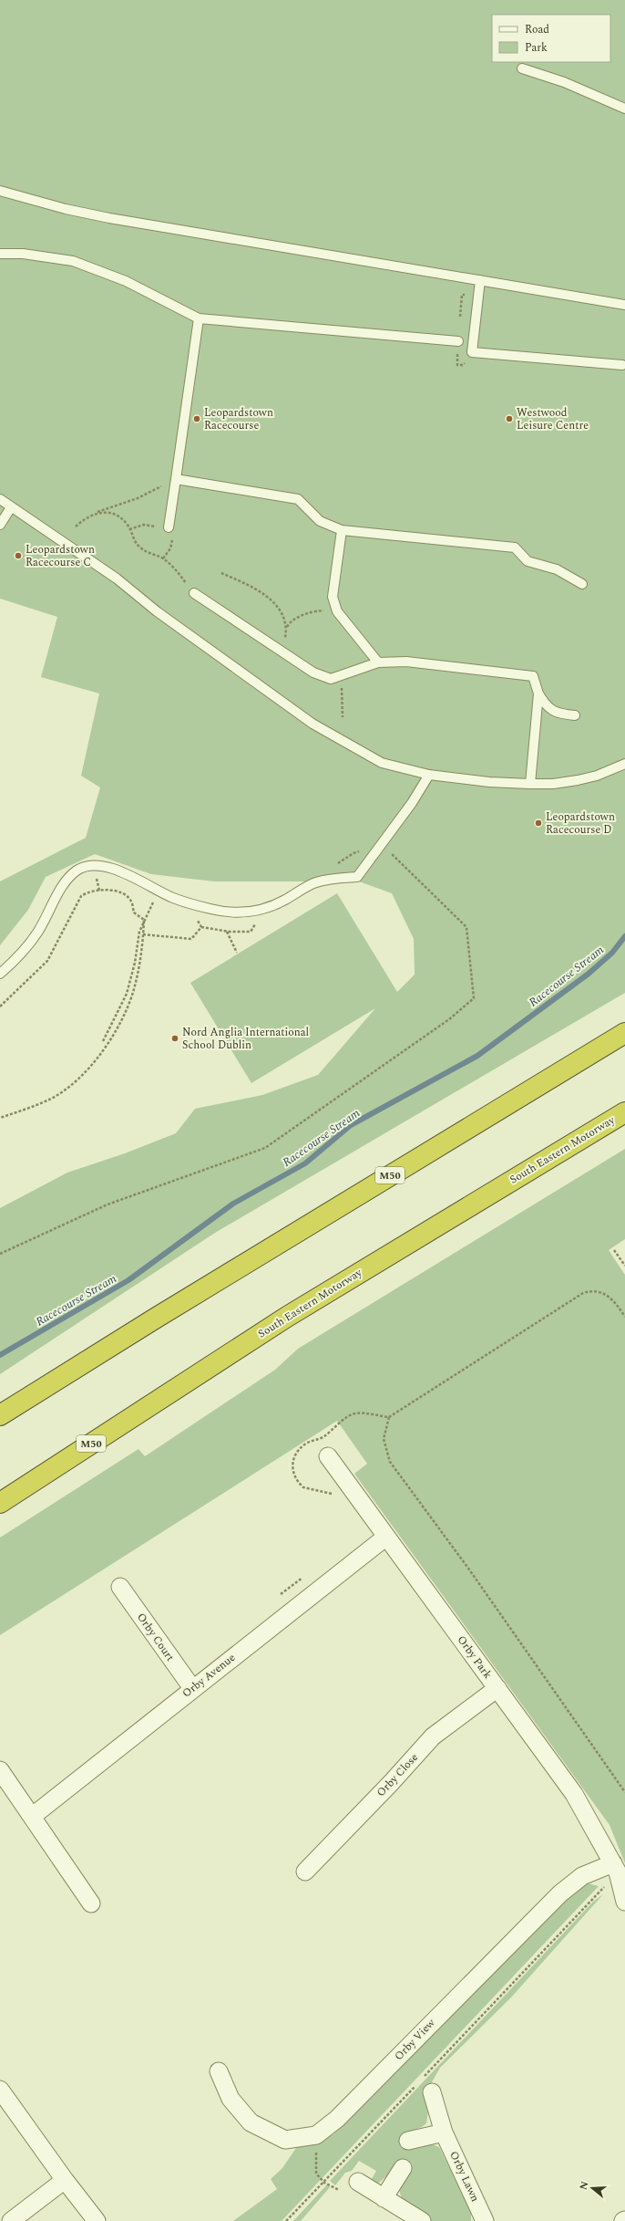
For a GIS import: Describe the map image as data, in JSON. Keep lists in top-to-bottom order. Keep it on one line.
{"streets":{"highway":["South Eastern Motorway","M50"],"street":["Orby Court","Orby Park","Orby Avenue","Orby Close","Orby View","Orby Lawn"]},"crossings":[["Orby Court","Orby Avenue"],["Orby Park","Orby Avenue"],["Orby Park","Orby Close"],["Orby Park","Orby View"]],"water":["Racecourse Stream"],"places":["Leopardstown Racecourse","Westwood Leisure Centre","Leopardstown Racecourse C","Leopardstown Racecourse D","Nord Anglia International School Dublin"],"legend":["Road","Park"],"north":"left"}
